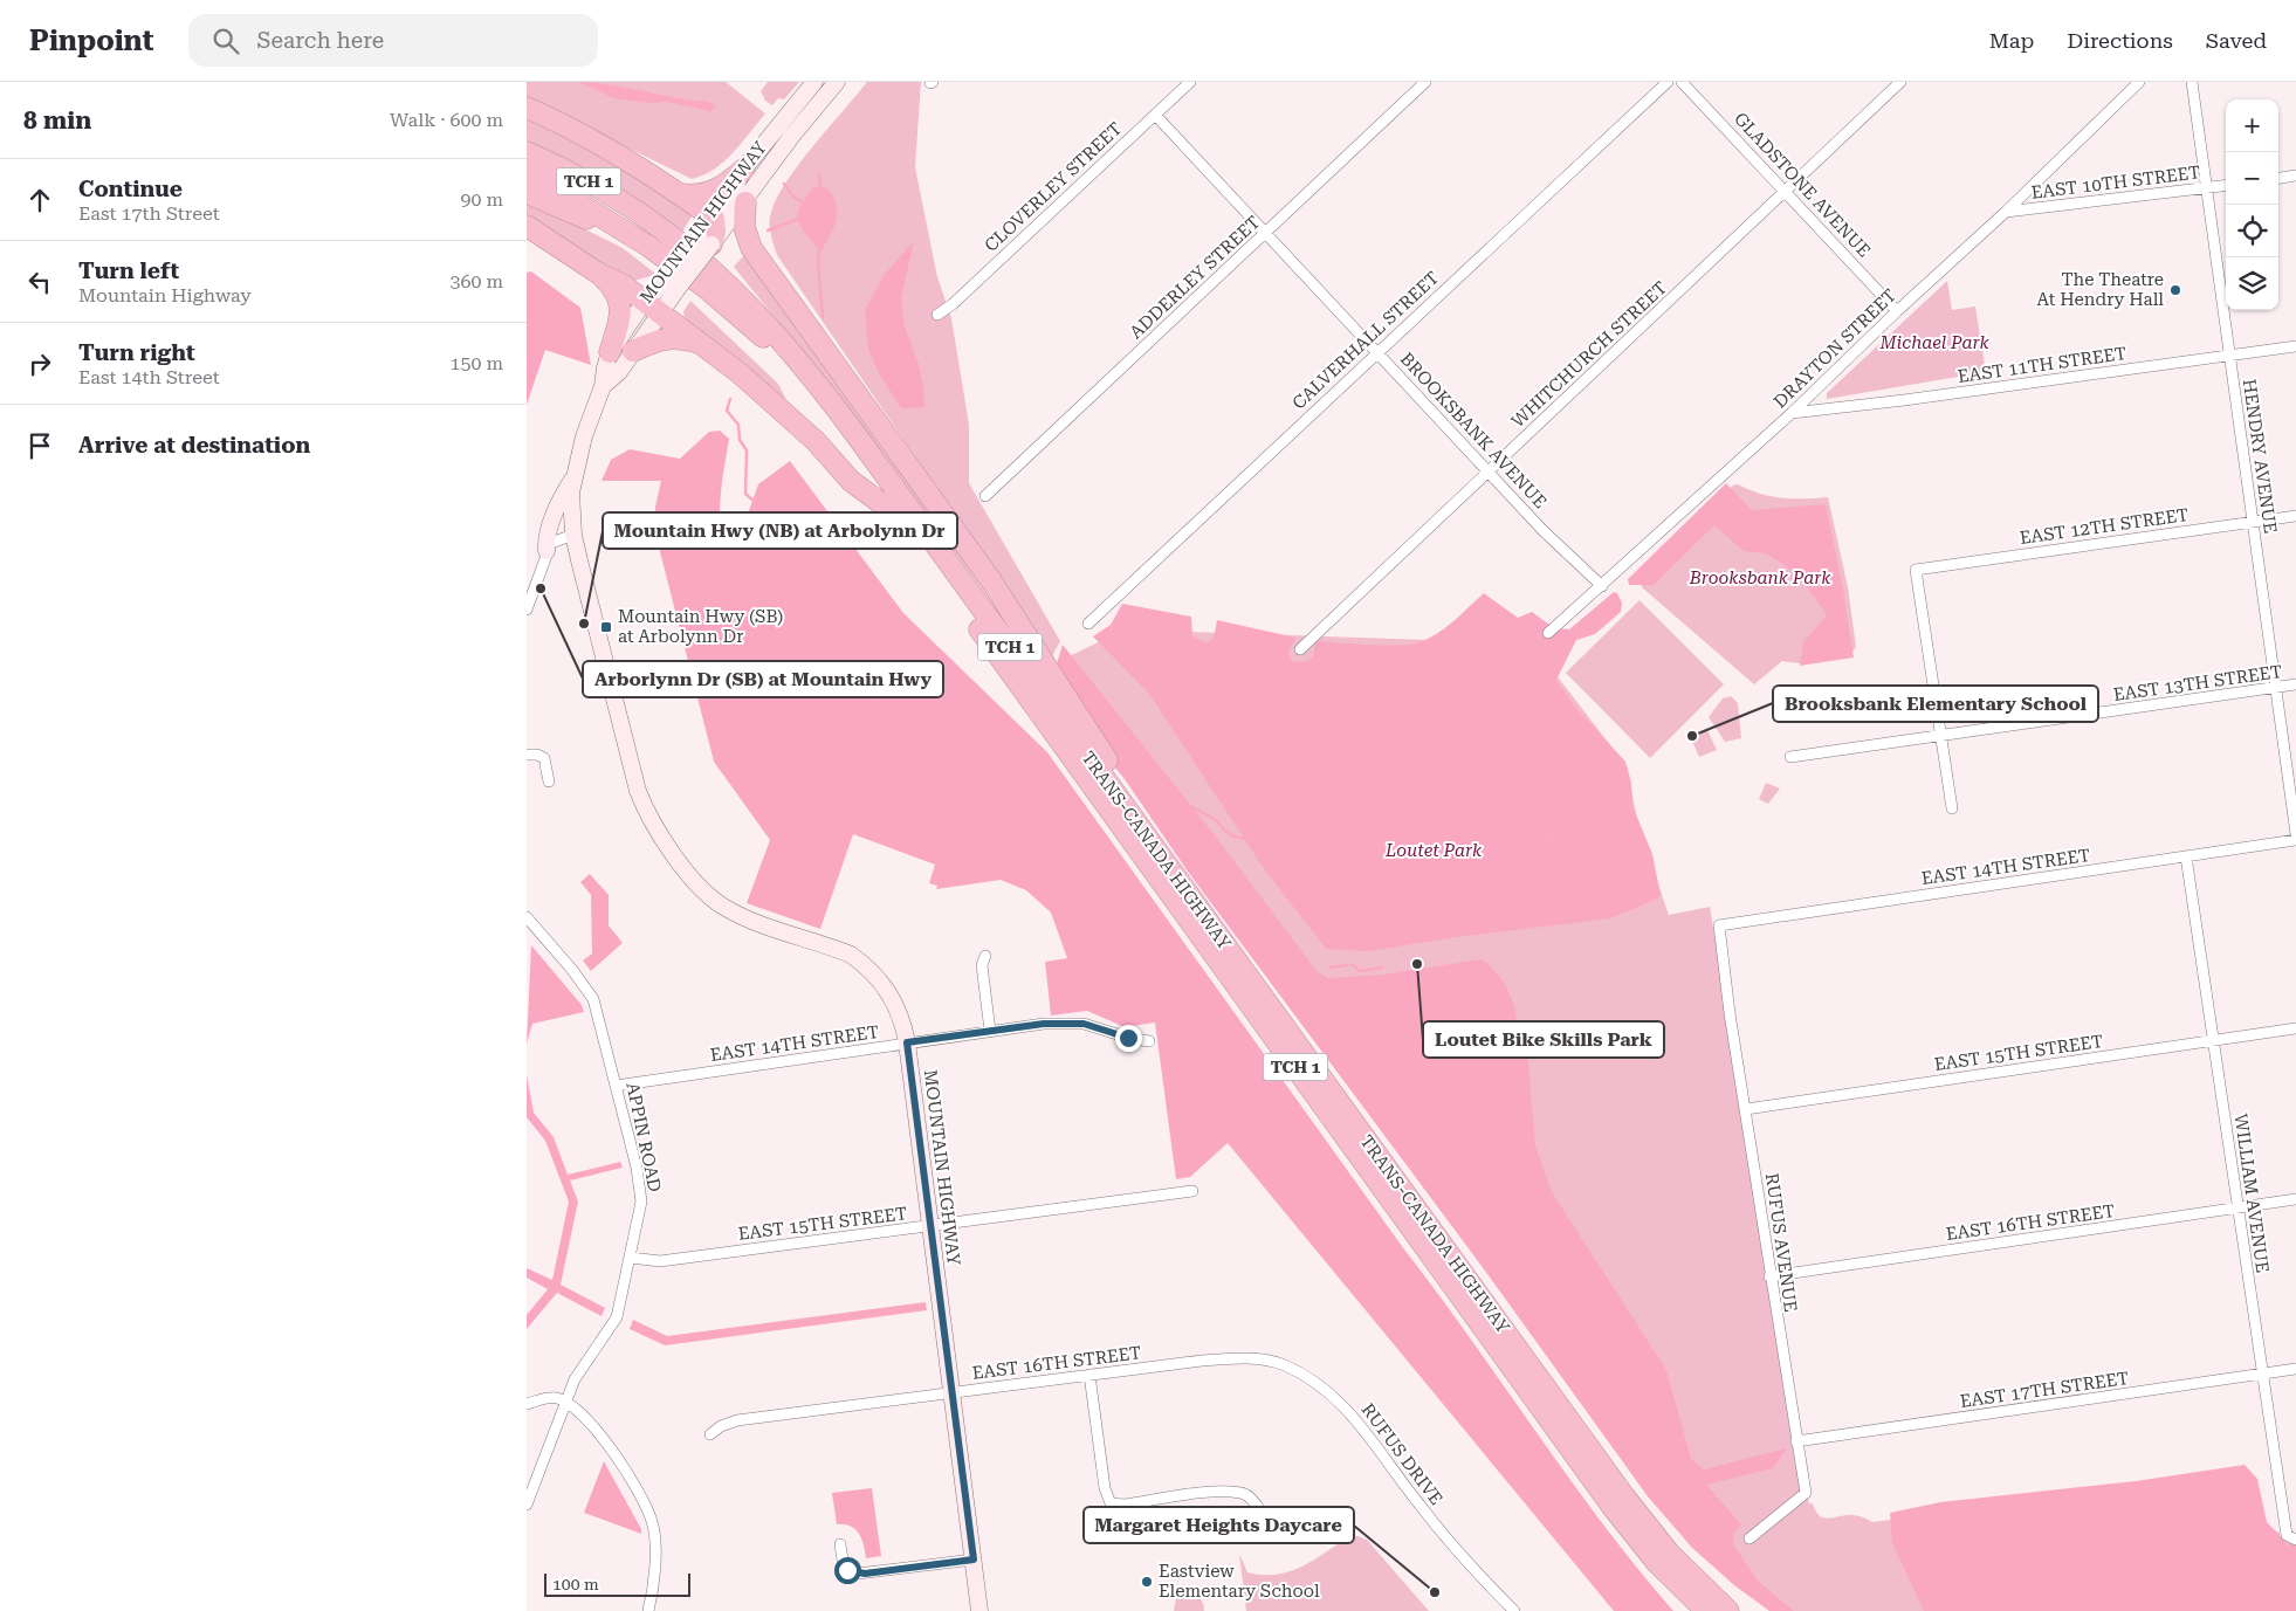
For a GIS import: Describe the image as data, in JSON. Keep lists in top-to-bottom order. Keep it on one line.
{"streets":{"highway":["TCH 1","TRANS-CANADA HIGHWAY"],"main road":["MOUNTAIN HIGHWAY"],"street":["EAST 10TH STREET","GLADSTONE AVENUE","CLOVERLEY STREET","ADDERLEY STREET","CALVERHALL STREET","DRAYTON STREET","WHITCHURCH STREET","EAST 11TH STREET","BROOKSBANK AVENUE","HENDRY AVENUE","EAST 12TH STREET","EAST 13TH STREET","EAST 14TH STREET","EAST 15TH STREET","APPIN ROAD","WILLIAM AVENUE","EAST 16TH STREET","RUFUS AVENUE","EAST 17TH STREET","RUFUS DRIVE"]},"crossings":[["TCH 1","TRANS-CANADA HIGHWAY"],["EAST 10TH STREET","DRAYTON STREET"],["EAST 10TH STREET","HENDRY AVENUE"],["GLADSTONE AVENUE","DRAYTON STREET"],["GLADSTONE AVENUE","WHITCHURCH STREET"],["CLOVERLEY STREET","BROOKSBANK AVENUE"],["MOUNTAIN HIGHWAY","EAST 14TH STREET"],["MOUNTAIN HIGHWAY","EAST 15TH STREET"],["MOUNTAIN HIGHWAY","EAST 16TH STREET"],["ADDERLEY STREET","BROOKSBANK AVENUE"],["CALVERHALL STREET","BROOKSBANK AVENUE"],["DRAYTON STREET","EAST 11TH STREET"],["DRAYTON STREET","BROOKSBANK AVENUE"],["WHITCHURCH STREET","BROOKSBANK AVENUE"],["EAST 11TH STREET","HENDRY AVENUE"],["HENDRY AVENUE","EAST 12TH STREET"],["HENDRY AVENUE","EAST 13TH STREET"],["EAST 12TH STREET","EAST 13TH STREET"],["EAST 14TH STREET","APPIN ROAD"],["EAST 14TH STREET","WILLIAM AVENUE"],["EAST 14TH STREET","RUFUS AVENUE"],["EAST 15TH STREET","APPIN ROAD"],["EAST 15TH STREET","WILLIAM AVENUE"],["EAST 15TH STREET","RUFUS AVENUE"],["WILLIAM AVENUE","EAST 16TH STREET"],["WILLIAM AVENUE","EAST 17TH STREET"],["EAST 16TH STREET","RUFUS AVENUE"],["EAST 16TH STREET","RUFUS DRIVE"],["RUFUS AVENUE","EAST 17TH STREET"]],"parks":["Michael Park","Brooksbank Park","Loutet Park"],"places":{"other":["The Theatre At Hendry Hall","Arborlynn Dr (SB) at Mountain Hwy","Mountain Hwy (NB) at Arbolynn Dr","Brooksbank Elementary School","Loutet Bike Skills Park","Eastview Elementary School","Margaret Heights Daycare"],"transit":["Mountain Hwy (SB) at Arbolynn Dr"]},"scale_bar":"100 m","page":{"header":"Pinpoint","search":"Search here","nav":["Map","Directions","Saved"],"heading":["8 min","Walk · 600 m"],"map_buttons":["+","−"],"list":[["Continue","East 17th Street","90 m"],["Turn left","Mountain Highway","360 m"],["Turn right","East 14th Street","150 m"],"Arrive at destination"],"scale":"100 m"}}
